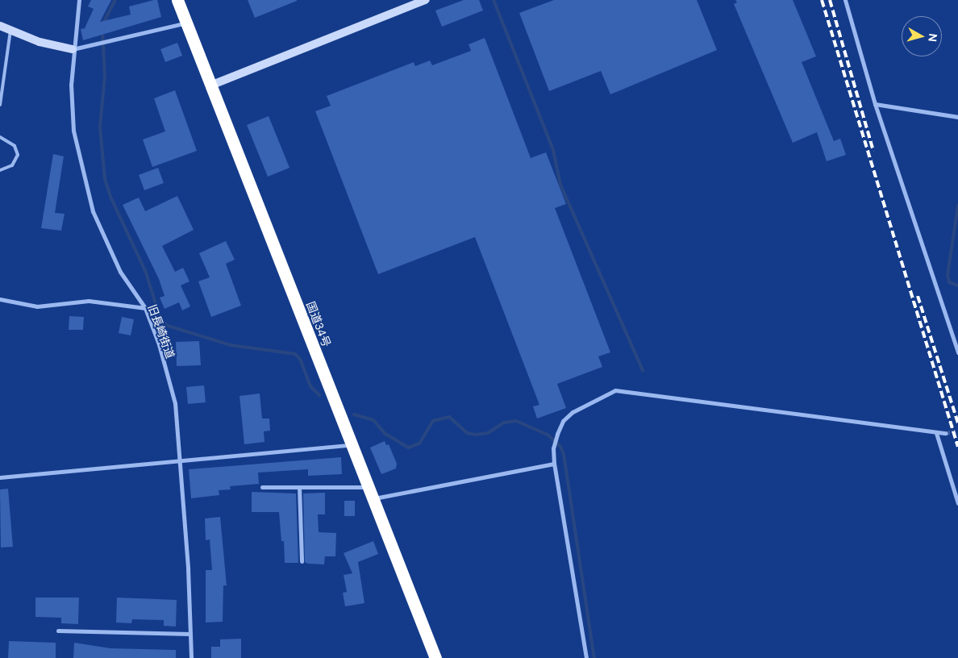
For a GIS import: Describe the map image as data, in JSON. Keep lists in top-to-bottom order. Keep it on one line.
{"streets":{"highway":["国道34号"],"street":["旧長崎街道"]},"north":"right"}
